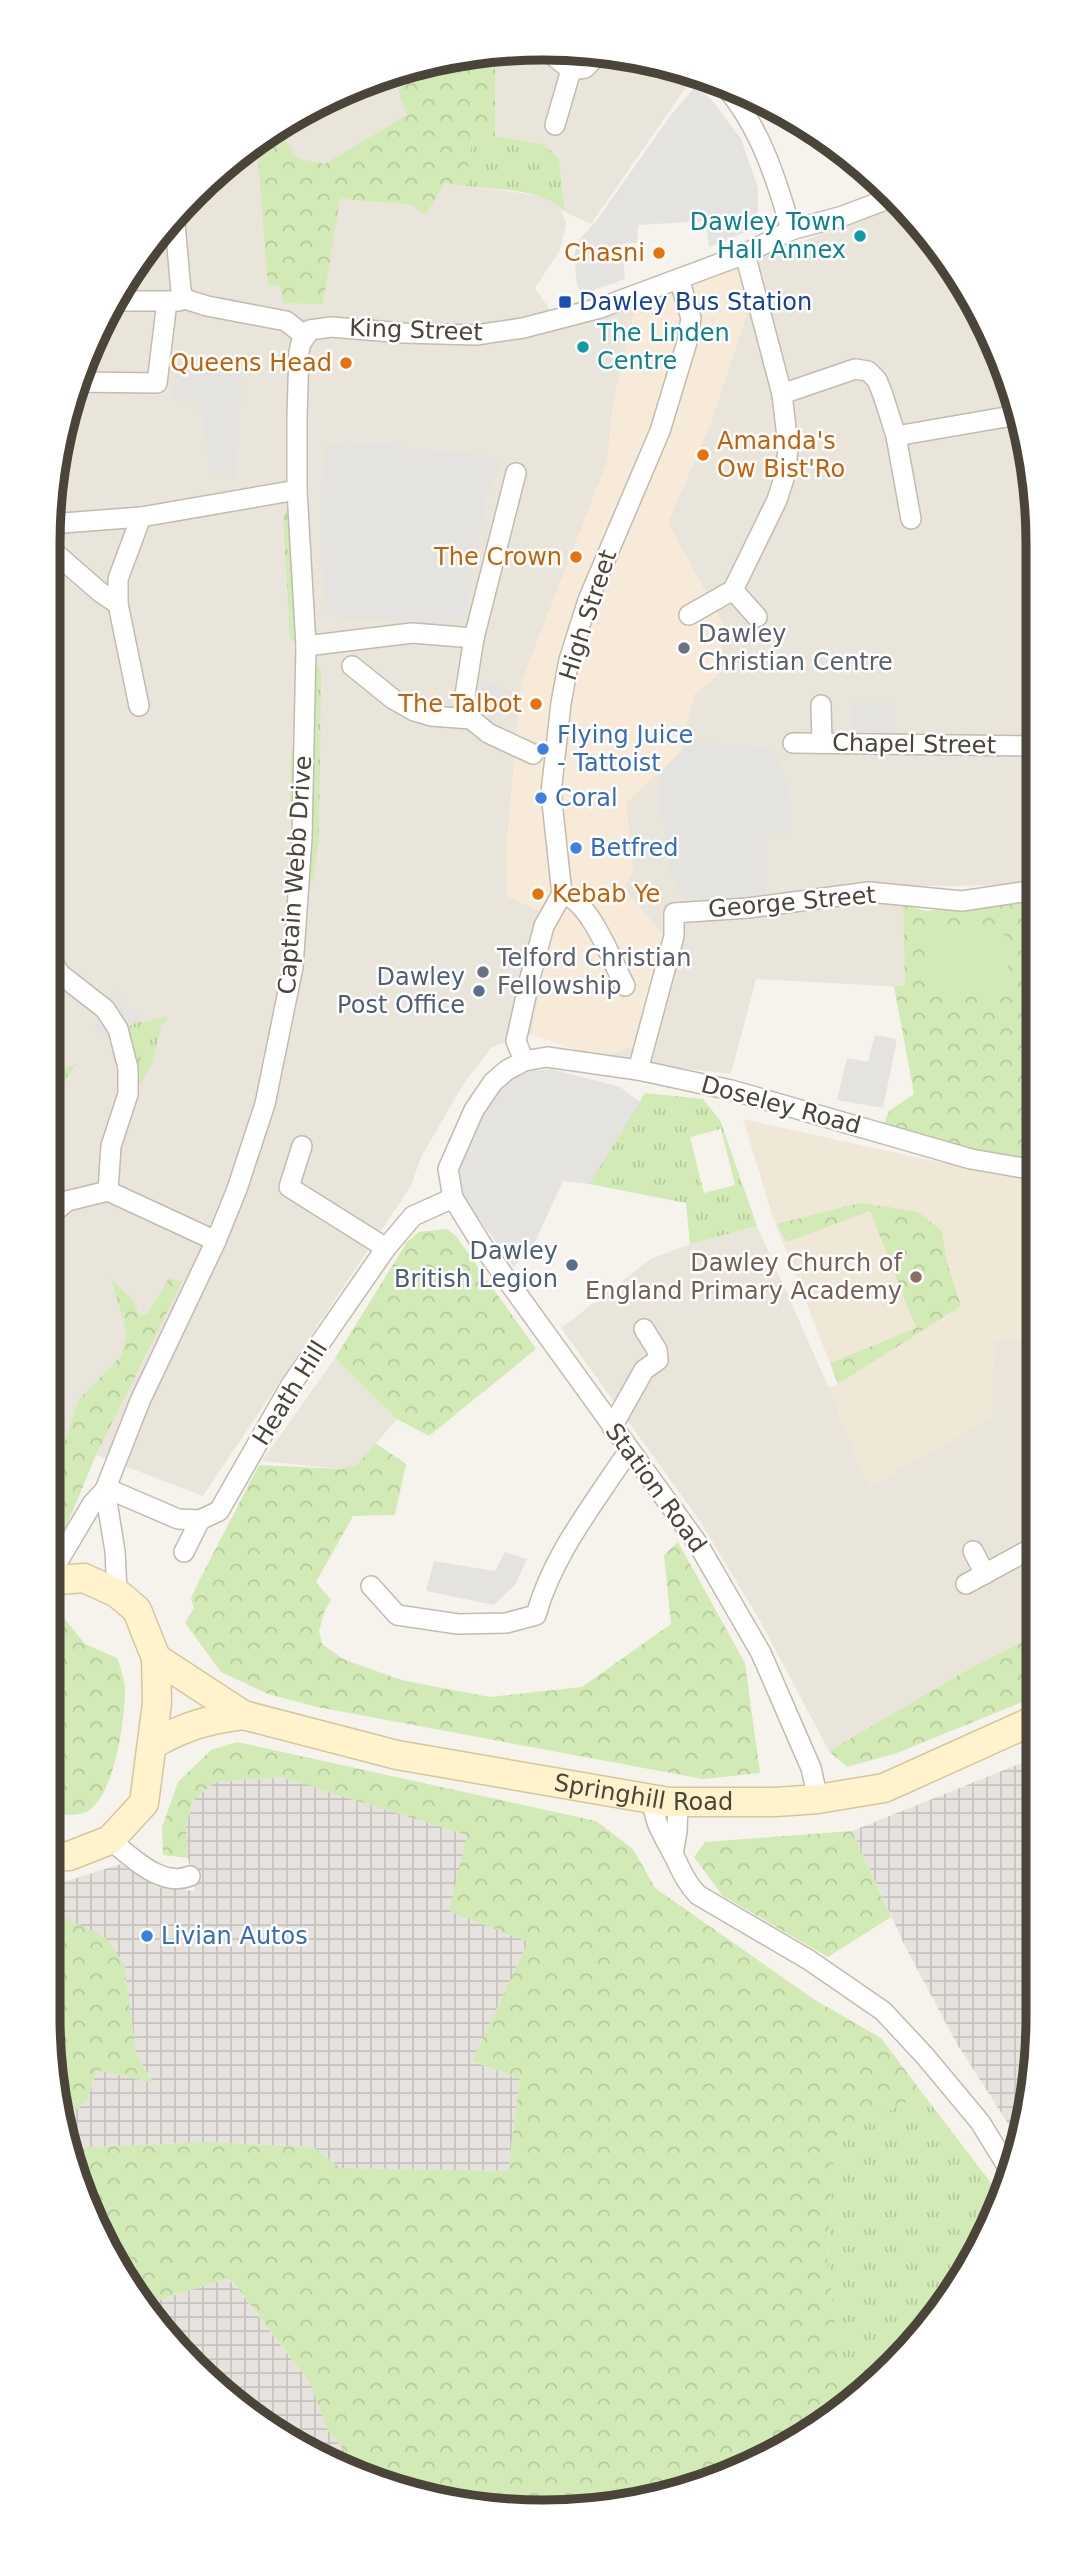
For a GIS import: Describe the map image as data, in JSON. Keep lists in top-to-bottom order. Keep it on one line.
{"streets":{"main road":["Springhill Road"],"street":["King Street","High Street","Chapel Street","Captain Webb Drive","George Street","Doseley Road","Heath Hill","Station Road"]},"crossings":[["King Street","High Street"],["King Street","Captain Webb Drive"],["George Street","Doseley Road"],["Heath Hill","Station Road"],["Station Road","Springhill Road"]],"places":{"other":["Dawley Town Hall Annex","Chasni","The Linden Centre","Queens Head","Amanda's Ow Bist'Ro","The Crown","Dawley Christian Centre","The Talbot","Flying Juice - Tattoist","Coral","Betfred","Kebab Ye","Telford Christian Fellowship","Dawley Post Office","Dawley British Legion","Dawley Church of England Primary Academy","Livian Autos"],"transit":["Dawley Bus Station"]}}
